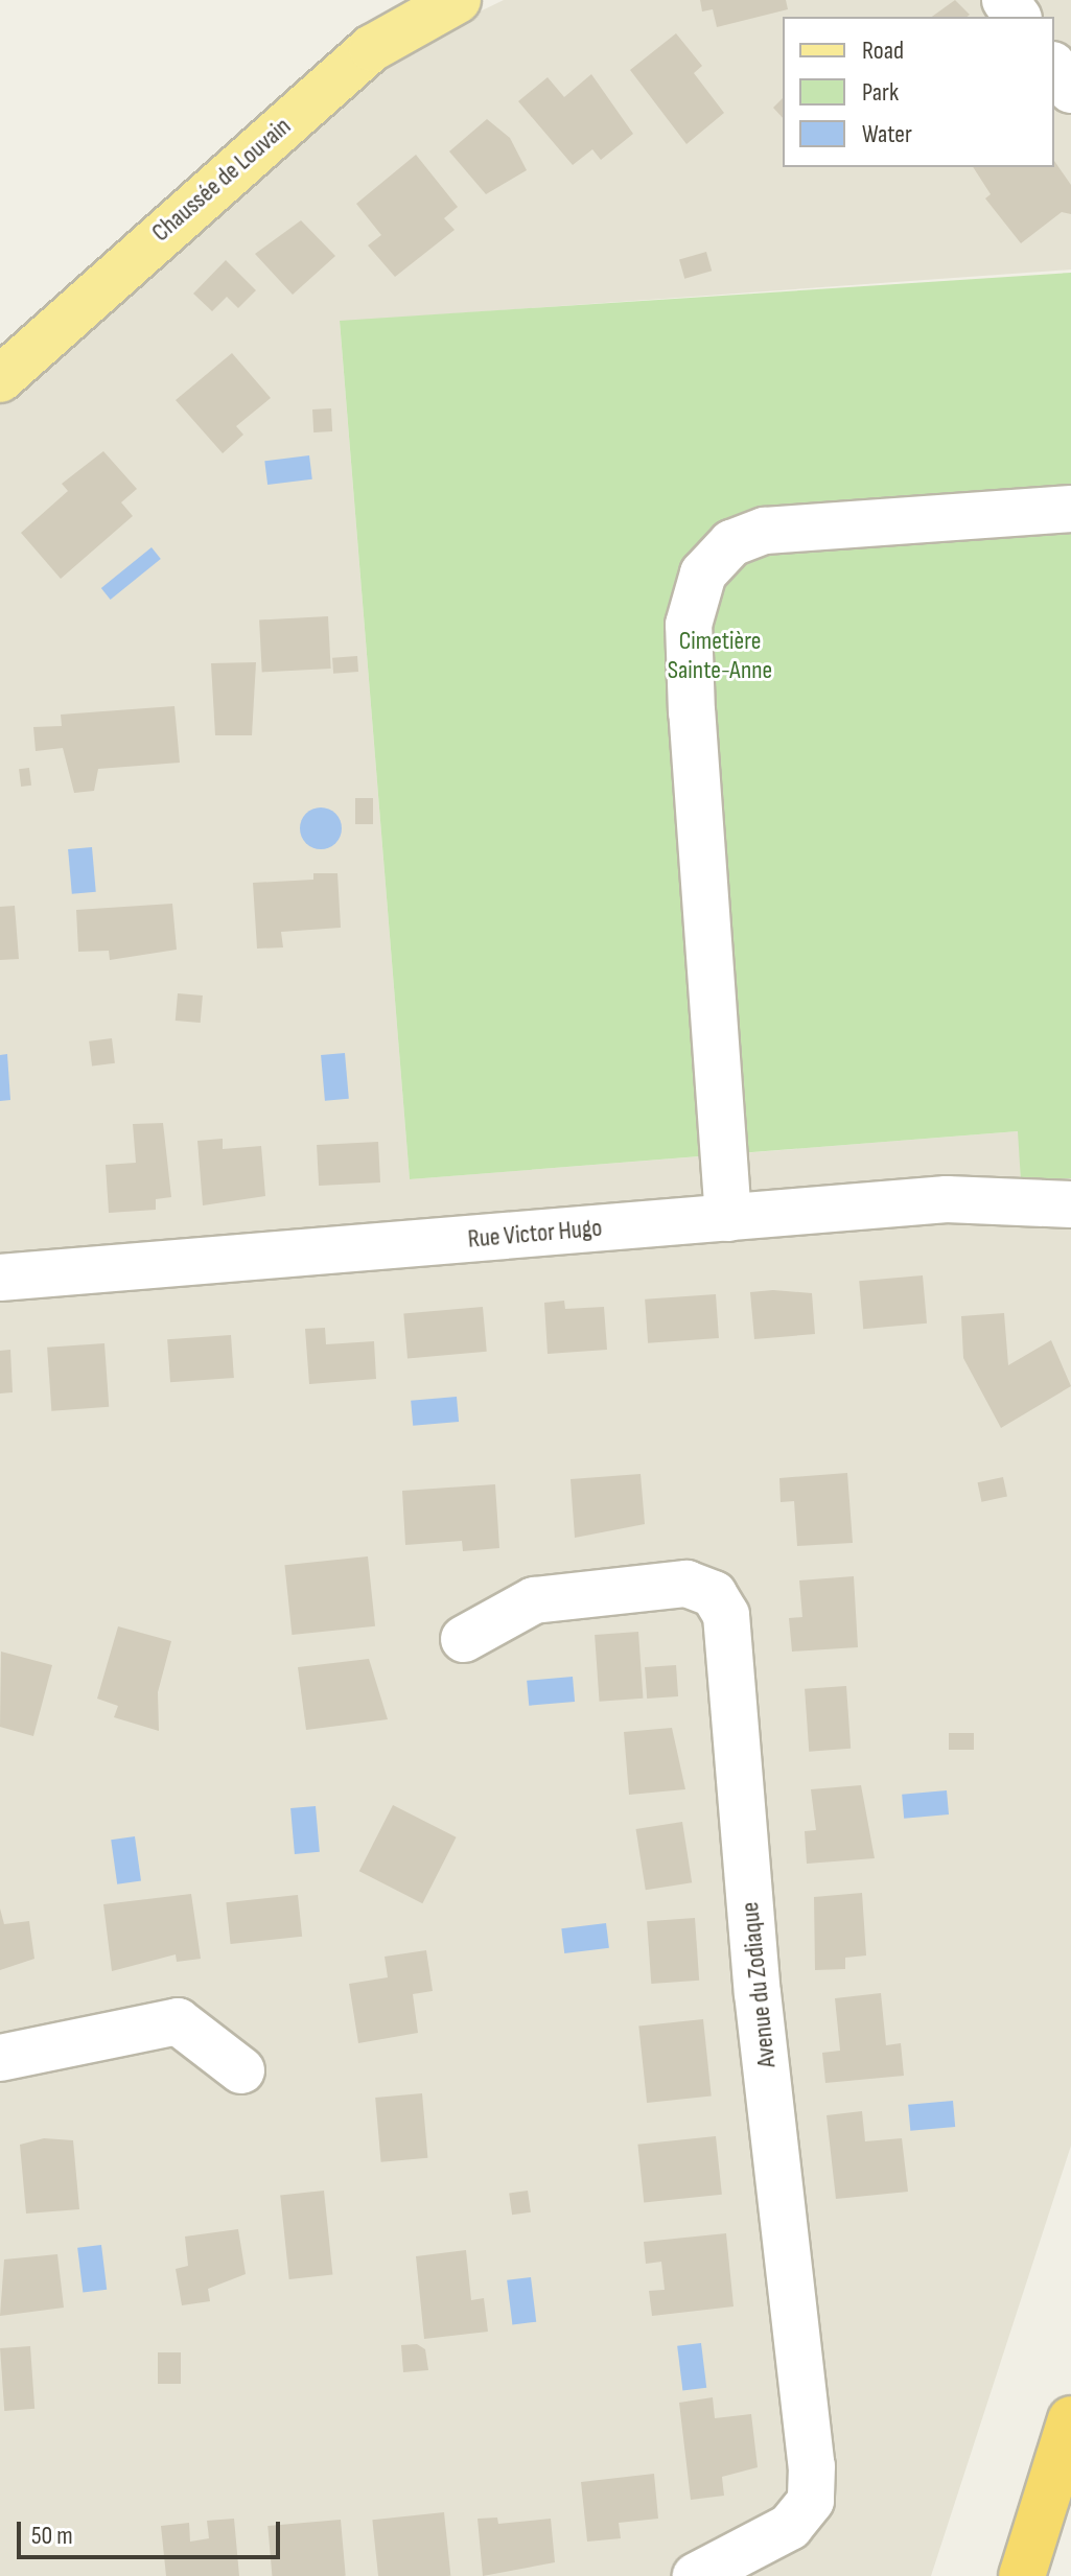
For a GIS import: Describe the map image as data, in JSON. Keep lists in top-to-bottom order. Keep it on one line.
{"streets":{"main road":["Chaussée de Louvain"],"street":["Rue Victor Hugo","Avenue du Zodiaque"]},"parks":["Cimetière Sainte-Anne"],"legend":["Road","Park","Water"],"scale_bar":"50 m"}
